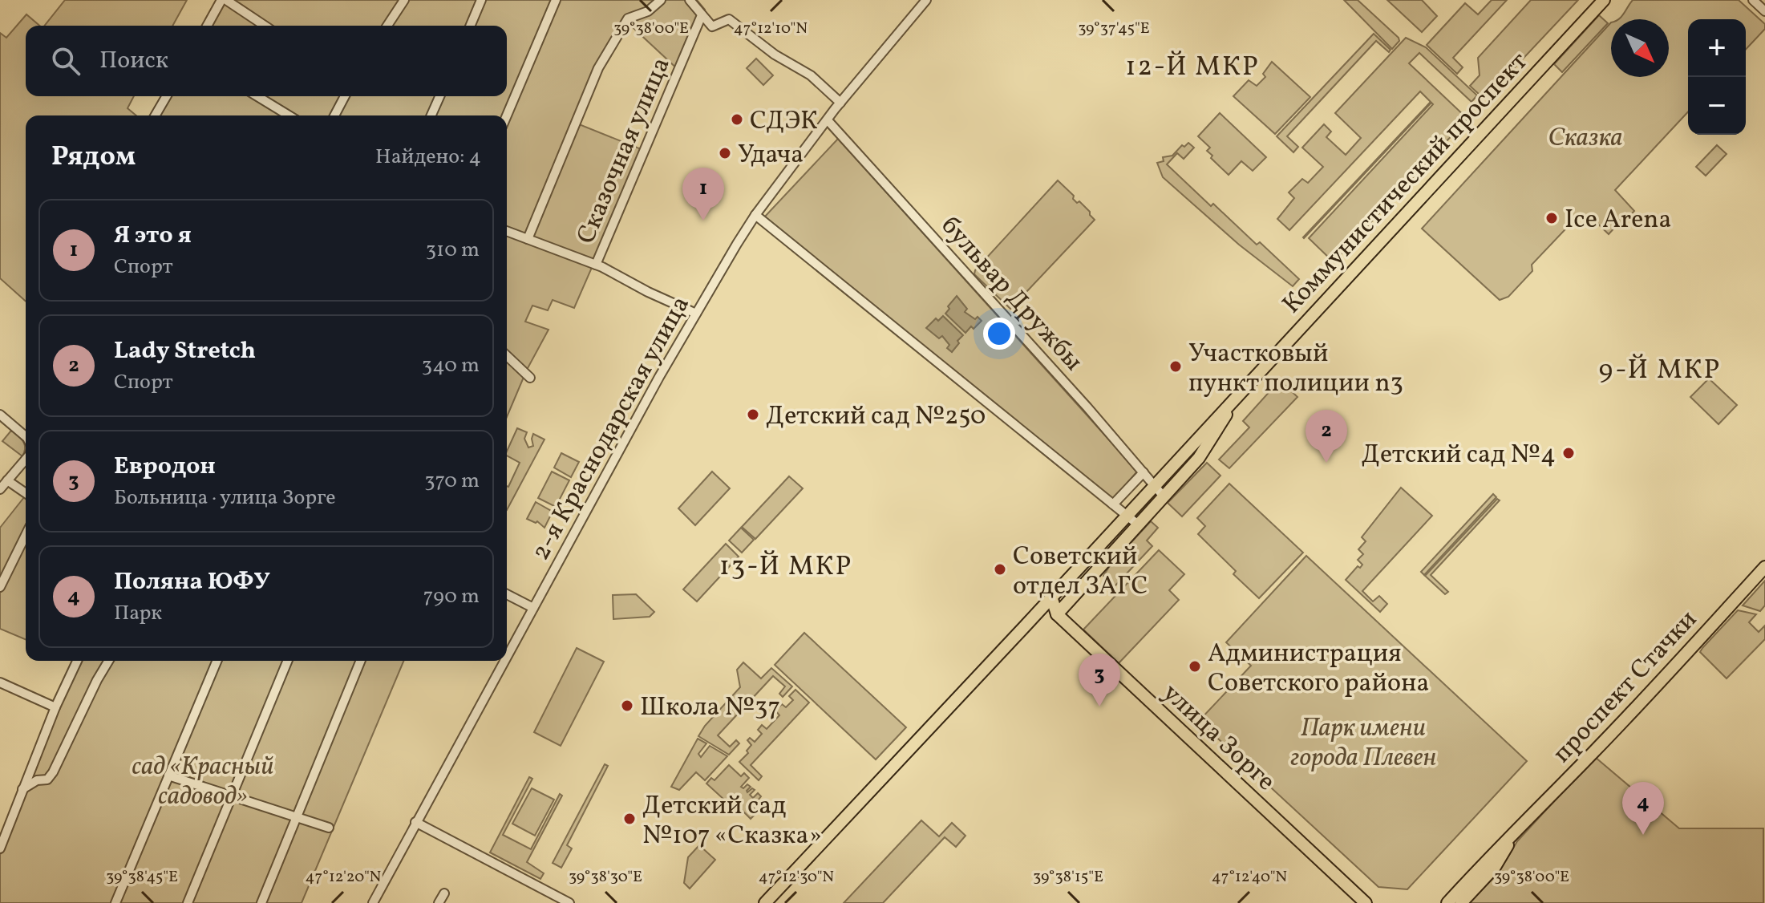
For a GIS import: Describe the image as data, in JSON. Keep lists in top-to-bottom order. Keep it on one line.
{"streets":{"main road":["Коммунистический проспект","проспект Стачки","улица Зорге"],"street":["Сказочная улица","бульвар Дружбы","2-я Краснодарская улица"]},"crossings":[["Коммунистический проспект","бульвар Дружбы"],["Коммунистический проспект","улица Зорге"],["бульвар Дружбы","2-я Краснодарская улица"]],"districts":["12-Й МКР","9-Й МКР","13-Й МКР"],"parks":["Сказка","Парк имени города Плевен","сад «Красный садовод»"],"places":["СДЭК","Удача","Ice Arena","Участковый пункт полиции n3","Детский сад №250","Детский сад №4","Советский отдел ЗАГС","Администрация Советского района","Школа №37","Детский сад №107 «Сказка»"],"north":"bottom right","page":{"map_buttons":["+","−"],"search":"Поиск","heading":["Рядом","Найдено: 4"],"pins":["1","2","3","4"],"list":[{"mark":"1","name":"Я это я","note":"Спорт","value":"310 m"},{"mark":"2","name":"Lady Stretch","note":"Спорт","value":"340 m"},{"mark":"3","name":"Евродон","note":"Больница · улица Зорге","value":"370 m"},{"mark":"4","name":"Поляна ЮФУ","note":"Парк","value":"790 m"}]},"coordinates":["39°38'00\"E","47°12'10\"N","39°37'45\"E","47°12'20\"N","47°12'30\"N","47°12'40\"N","39°38'45\"E","39°38'30\"E","39°38'15\"E"]}
